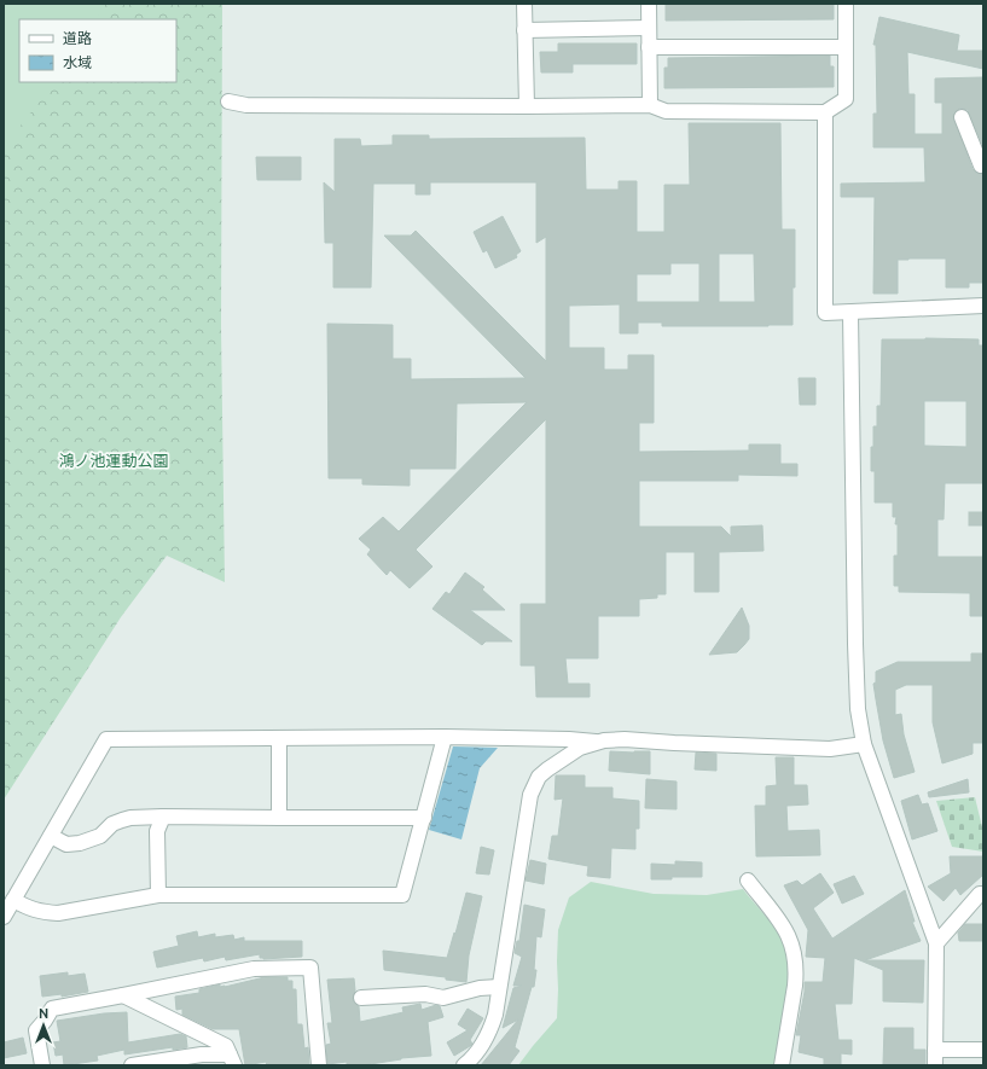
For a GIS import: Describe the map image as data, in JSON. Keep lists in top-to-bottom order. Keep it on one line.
{"parks":["鴻ノ池運動公園"],"legend":["道路","水域"],"north":"top"}
